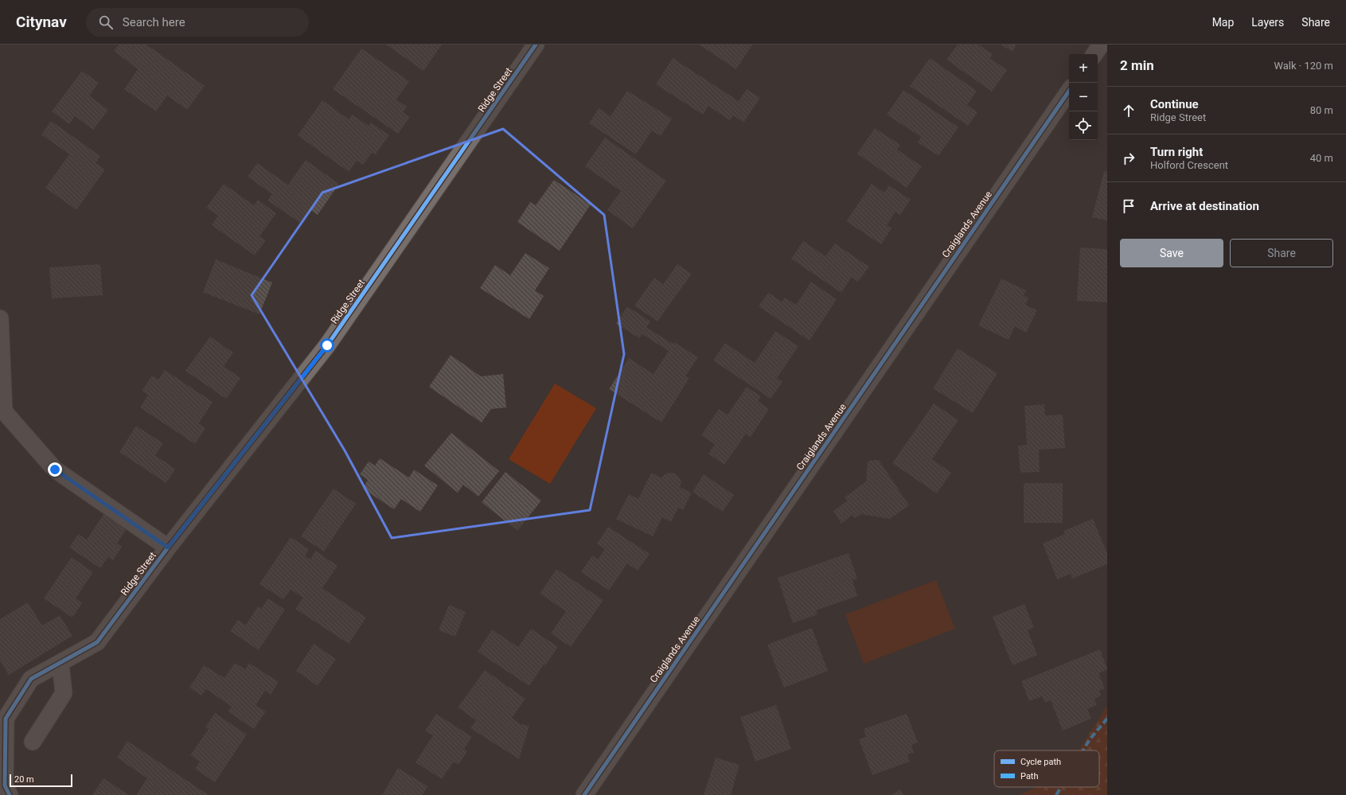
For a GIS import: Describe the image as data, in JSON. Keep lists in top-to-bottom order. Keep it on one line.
{"streets":{"street":["Ridge Street","Craiglands Avenue"]},"legend":["Cycle path","Path"],"scale_bar":"20 m","page":{"header":"Citynav","search":"Search here","nav":["Map","Layers","Share"],"heading":["2 min","Walk · 120 m"],"map_buttons":["+","−"],"list":[["Continue","Ridge Street","80 m"],["Turn right","Holford Crescent","40 m"],"Arrive at destination"],"buttons":["Save","Share"],"scale":"20 m"}}
